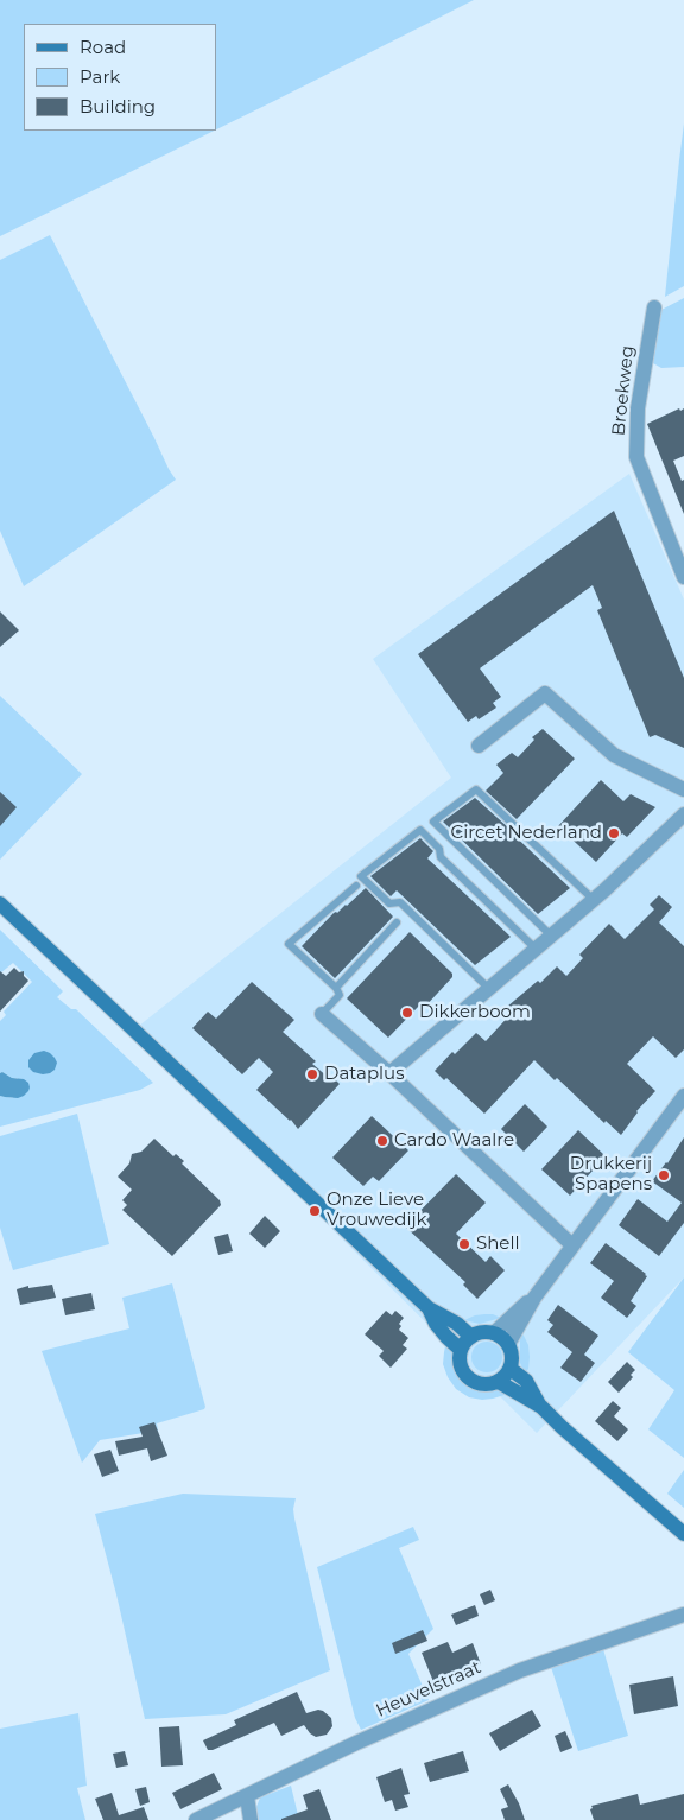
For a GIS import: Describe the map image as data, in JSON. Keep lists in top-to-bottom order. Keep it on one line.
{"streets":{"street":["Broekweg","Heuvelstraat"]},"places":["Circet Nederland","Dikkerboom","Dataplus","Cardo Waalre","Drukkerij Spapens","Onze Lieve Vrouwedijk","Shell"],"legend":["Road","Park","Building"]}
